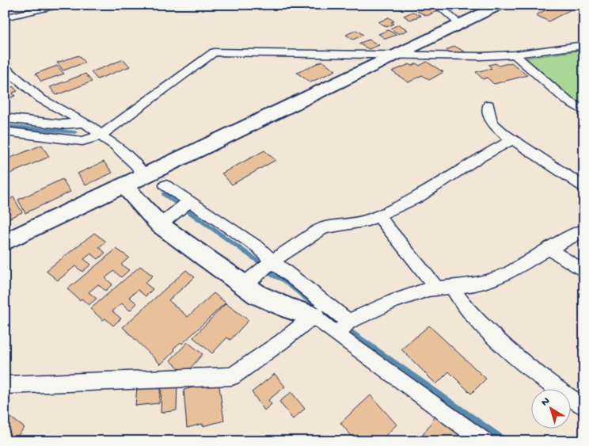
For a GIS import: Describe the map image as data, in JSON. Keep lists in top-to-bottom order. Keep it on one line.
{"north":"top left"}
